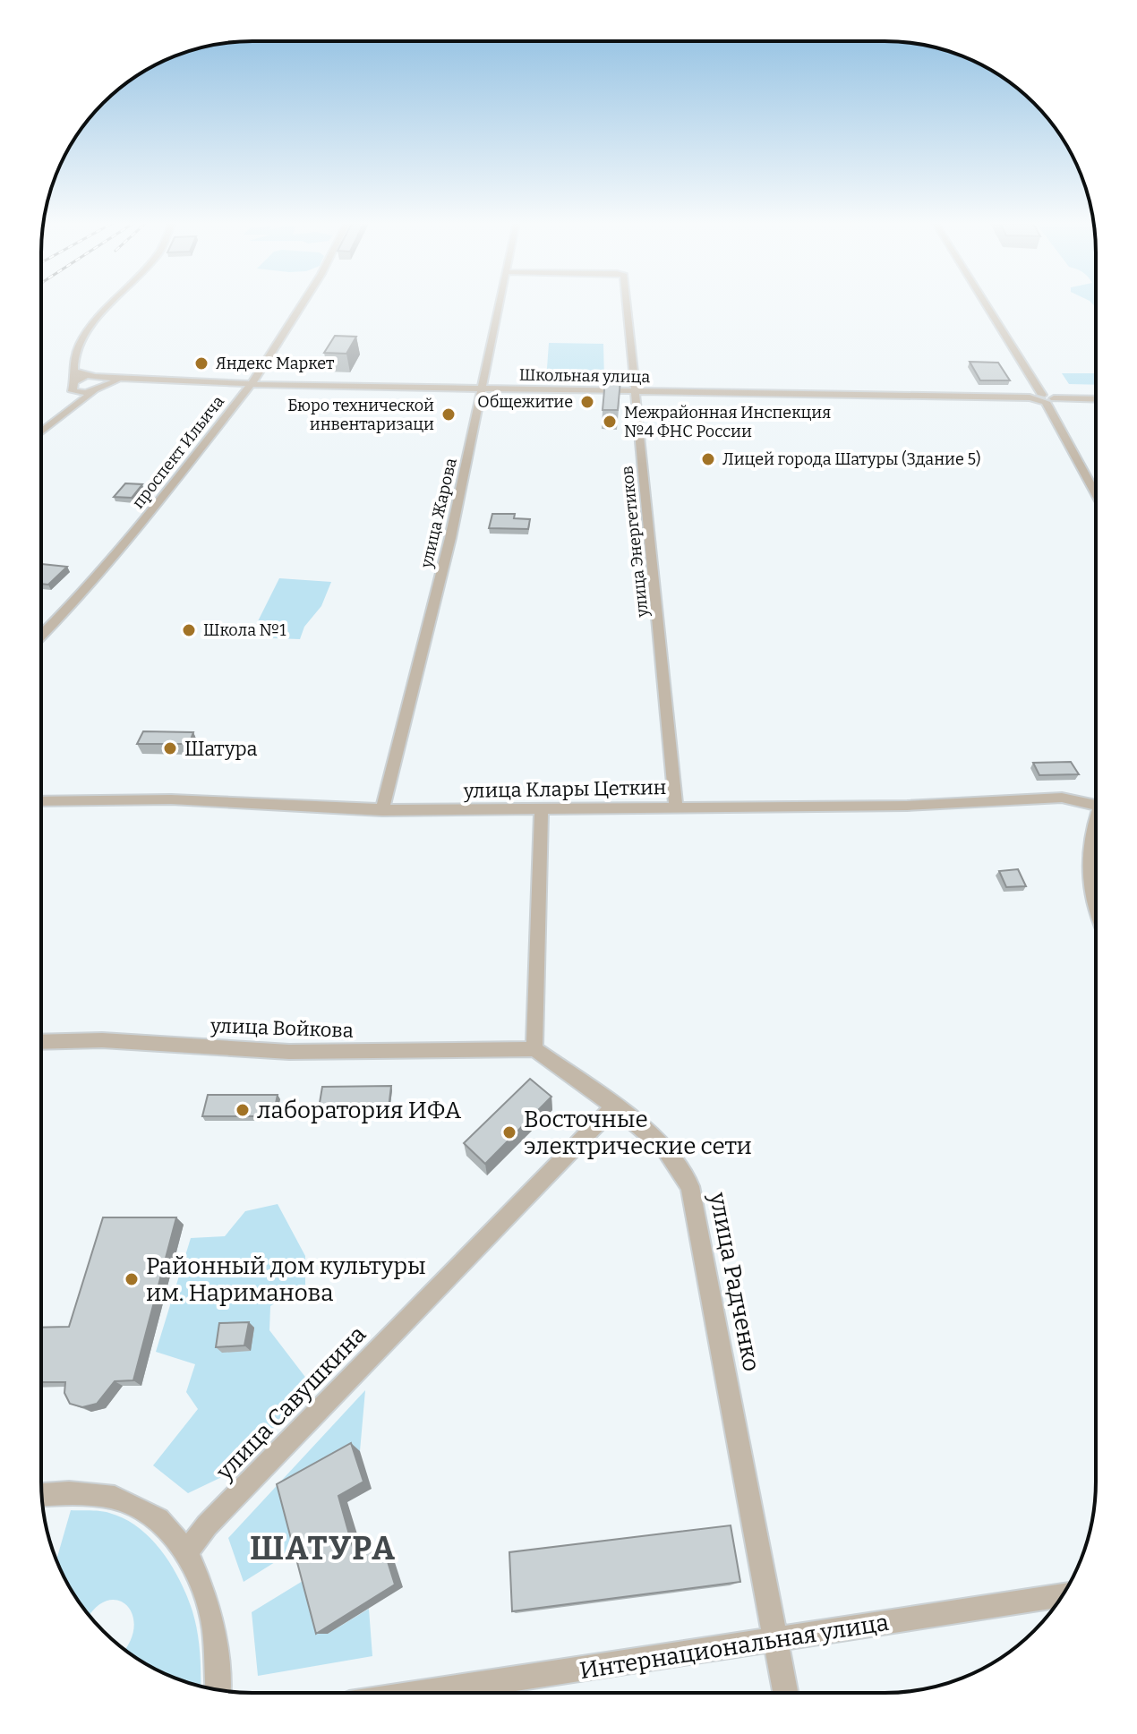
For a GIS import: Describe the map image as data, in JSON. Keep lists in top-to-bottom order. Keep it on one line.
{"streets":{"street":["Школьная улица","проспект Ильича","улица Жарова","улица Энергетиков","улица Клары Цеткин","улица Войкова","улица Радченко","улица Савушкина","Интернациональная улица"]},"crossings":[["Школьная улица","проспект Ильича"],["Школьная улица","улица Жарова"],["Школьная улица","улица Энергетиков"],["улица Жарова","улица Клары Цеткин"],["улица Энергетиков","улица Клары Цеткин"],["улица Войкова","улица Радченко"],["улица Радченко","улица Савушкина"],["улица Радченко","Интернациональная улица"]],"districts":["ШАТУРА"],"places":["Яндекс Маркет","Общежитие","Бюро технической инвентаризаци","Межрайонная Инспекция №4 ФНС России","Лицей города Шатуры (Здание 5)","Школа №1","Шатура","лаборатория ИФА","Восточные электрические сети","Районный дом культуры им. Нариманова"]}
